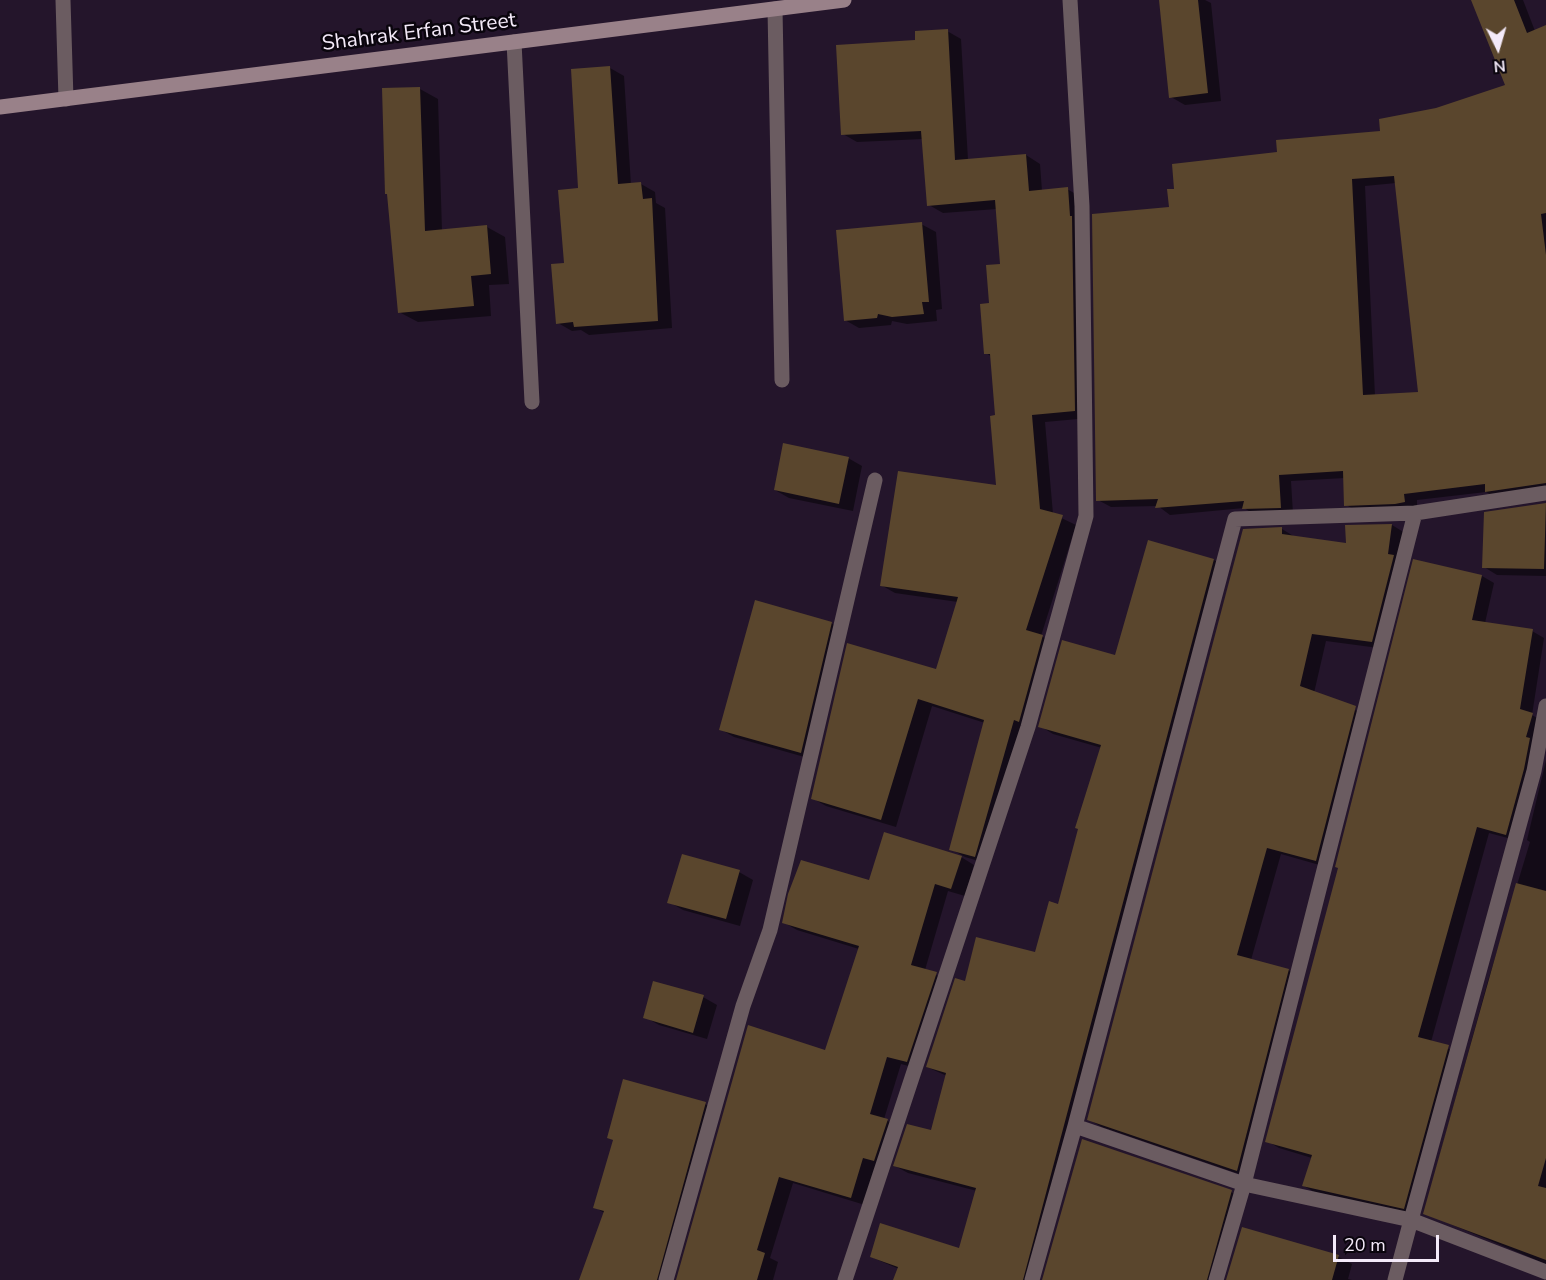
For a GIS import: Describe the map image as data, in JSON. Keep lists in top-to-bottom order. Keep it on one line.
{"streets":{"street":["Shahrak Erfan Street"]},"scale_bar":"20 m","north":"bottom"}
